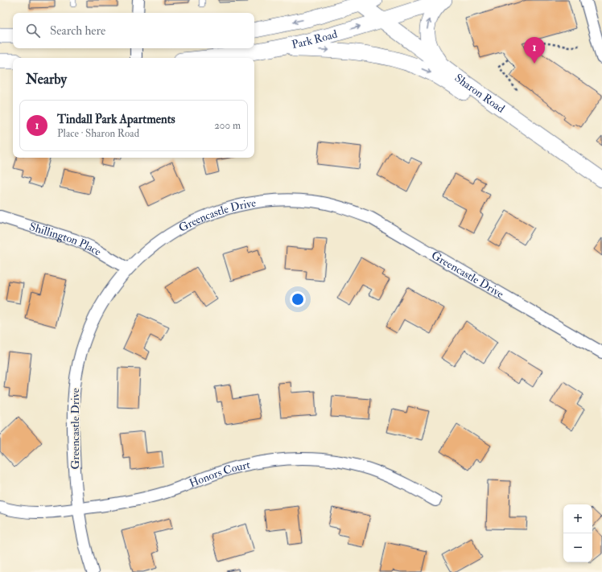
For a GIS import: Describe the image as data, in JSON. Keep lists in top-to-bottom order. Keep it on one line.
{"streets":{"main road":["Park Road","Sharon Road"],"street":["Greencastle Drive","Shillington Place","Honors Court"]},"crossings":[["Park Road","Sharon Road"],["Greencastle Drive","Shillington Place"],["Greencastle Drive","Honors Court"]],"page":{"search":"Search here","pins":"1","heading":"Nearby","list":[{"mark":"1","name":"Tindall Park Apartments","note":"Place · Sharon Road","value":"200 m"}],"map_buttons":["+","−"]}}
